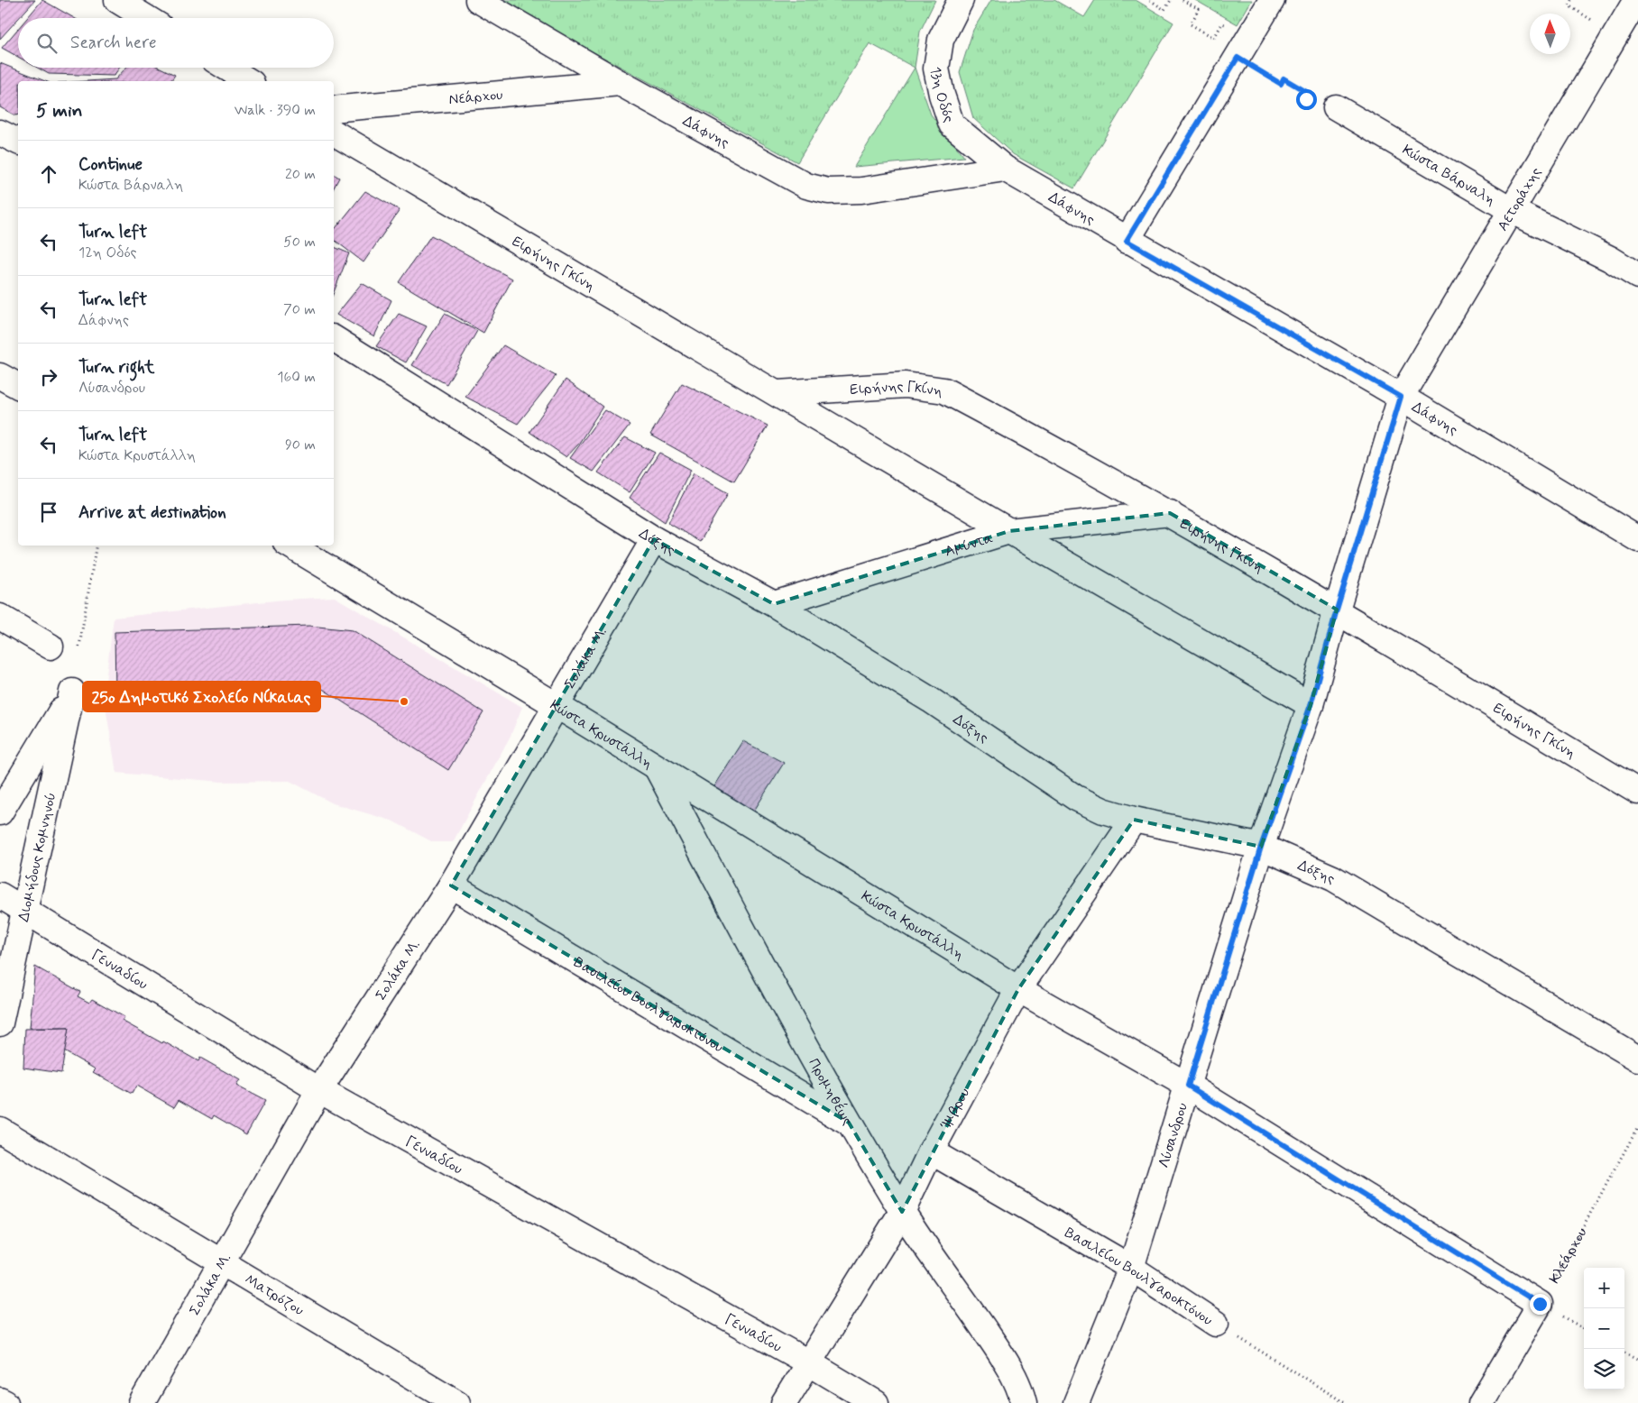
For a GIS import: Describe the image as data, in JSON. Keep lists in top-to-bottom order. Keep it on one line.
{"streets":{"street":["13η Οδός","Νεάρχου","Δάφνης","Κώστα Βάρναλη","Αετοράχης","Ειρήνης Γκίνη","Δόξης","Αμύντα","Σολάκα Μ.","Κώστα Κρυστάλλη","Διομήδους Κομνηνού","Γενναδίου","Βασιλείου Βουλγαροκτόνου","Προμηθέως","Ίμβρου","Λύσανδρου","Ματρόζου"],"path":["Κλεάρχου"]},"crossings":[["13η Οδός","Δάφνης"],["Νεάρχου","Δάφνης"],["Δάφνης","Αετοράχης"],["Δάφνης","Λύσανδρου"],["Κώστα Βάρναλη","Αετοράχης"],["Αετοράχης","Λύσανδρου"],["Ειρήνης Γκίνη","Αμύντα"],["Ειρήνης Γκίνη","Λύσανδρου"],["Δόξης","Αμύντα"],["Δόξης","Σολάκα Μ."],["Δόξης","Ίμβρου"],["Δόξης","Λύσανδρου"],["Σολάκα Μ.","Κώστα Κρυστάλλη"],["Σολάκα Μ.","Γενναδίου"],["Σολάκα Μ.","Βασιλείου Βουλγαροκτόνου"],["Σολάκα Μ.","Ματρόζου"],["Κώστα Κρυστάλλη","Προμηθέως"],["Κώστα Κρυστάλλη","Ίμβρου"],["Κώστα Κρυστάλλη","Λύσανδρου"],["Κώστα Κρυστάλλη","Κλεάρχου"],["Διομήδους Κομνηνού","Γενναδίου"],["Γενναδίου","Ίμβρου"],["Βασιλείου Βουλγαροκτόνου","Προμηθέως"],["Βασιλείου Βουλγαροκτόνου","Ίμβρου"],["Βασιλείου Βουλγαροκτόνου","Λύσανδρου"],["Προμηθέως","Ίμβρου"]],"places":["25o Δημοτικό Σχολείο Νίκαιας"],"north":"top","page":{"search":"Search here","heading":["5 min","Walk · 390 m"],"list":[["Continue","Κώστα Βάρναλη","20 m"],["Turn left","12η Οδός","50 m"],["Turn left","Δάφνης","70 m"],["Turn right","Λύσανδρου","160 m"],["Turn left","Κώστα Κρυστάλλη","90 m"],"Arrive at destination"],"map_buttons":["+","−"]}}
